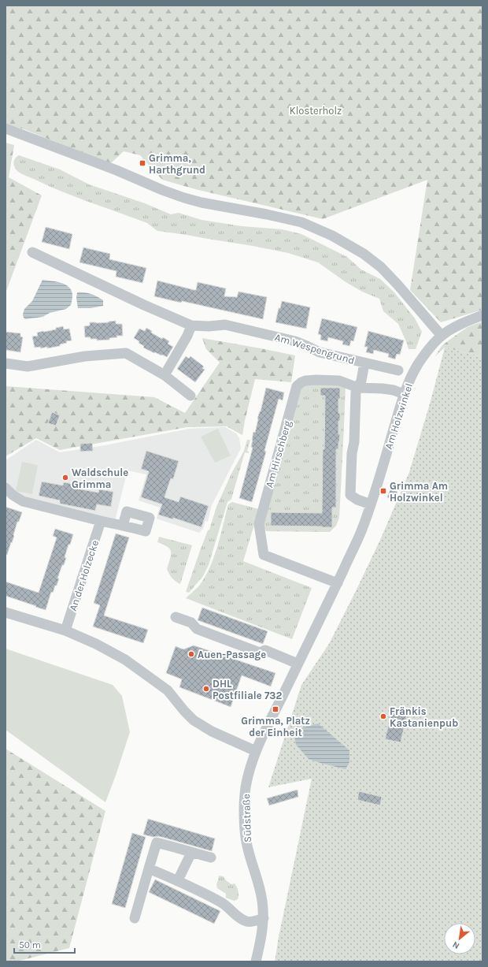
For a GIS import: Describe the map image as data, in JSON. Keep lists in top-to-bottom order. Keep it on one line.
{"streets":{"street":["Am Wespengrund","Am Holzwinkel","Am Hirschberg","An der Holzecke","Südstraße"]},"crossings":[["Am Wespengrund","Am Hirschberg"],["Am Holzwinkel","Am Hirschberg"],["Am Holzwinkel","Südstraße"]],"parks":["Klosterholz"],"places":{"transit":["Grimma, Harthgrund","Grimma Am Holzwinkel","Grimma, Platz der Einheit"],"other":["Waldschule Grimma","Auen-Passage","DHL Postfiliale 732","Fränkis Kastanienpub"]},"scale_bar":"50 m","north":"bottom left"}
